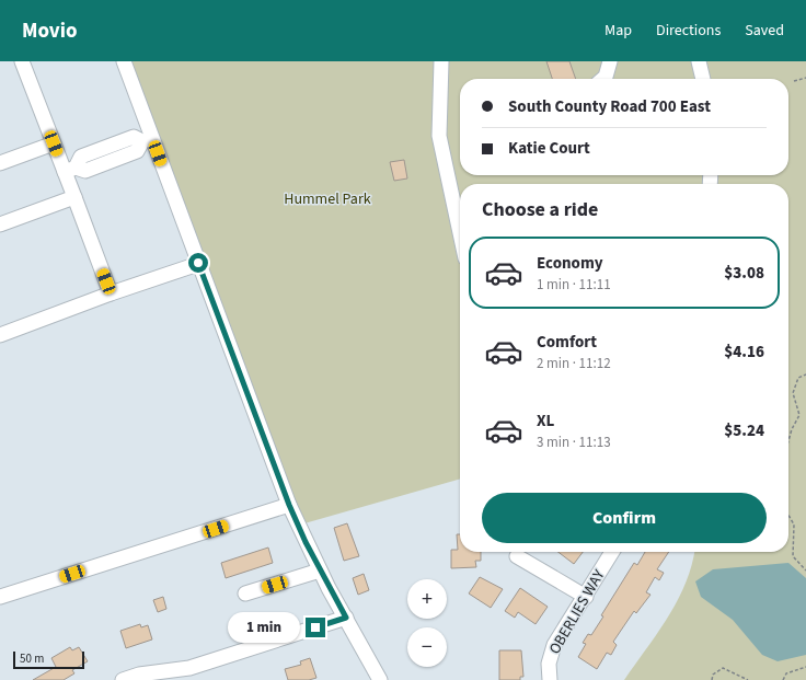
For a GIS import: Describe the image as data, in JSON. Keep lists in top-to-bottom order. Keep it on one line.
{"streets":{"street":["OBERLIES WAY"]},"parks":["Hummel Park"],"scale_bar":"50 m","page":{"header":"Movio","nav":["Map","Directions","Saved"],"banner":["South County Road 700 East","Katie Court"],"heading":"Choose a ride","list":[{"name":"Economy","note":"1 min · 11:11","value":"$3.08"},{"name":"Comfort","note":"2 min · 11:12","value":"$4.16"},{"name":"XL","note":"3 min · 11:13","value":"$5.24"}],"buttons":"Confirm","map_buttons":["+","−"],"bubble":"1 min","scale":"50 m"}}
